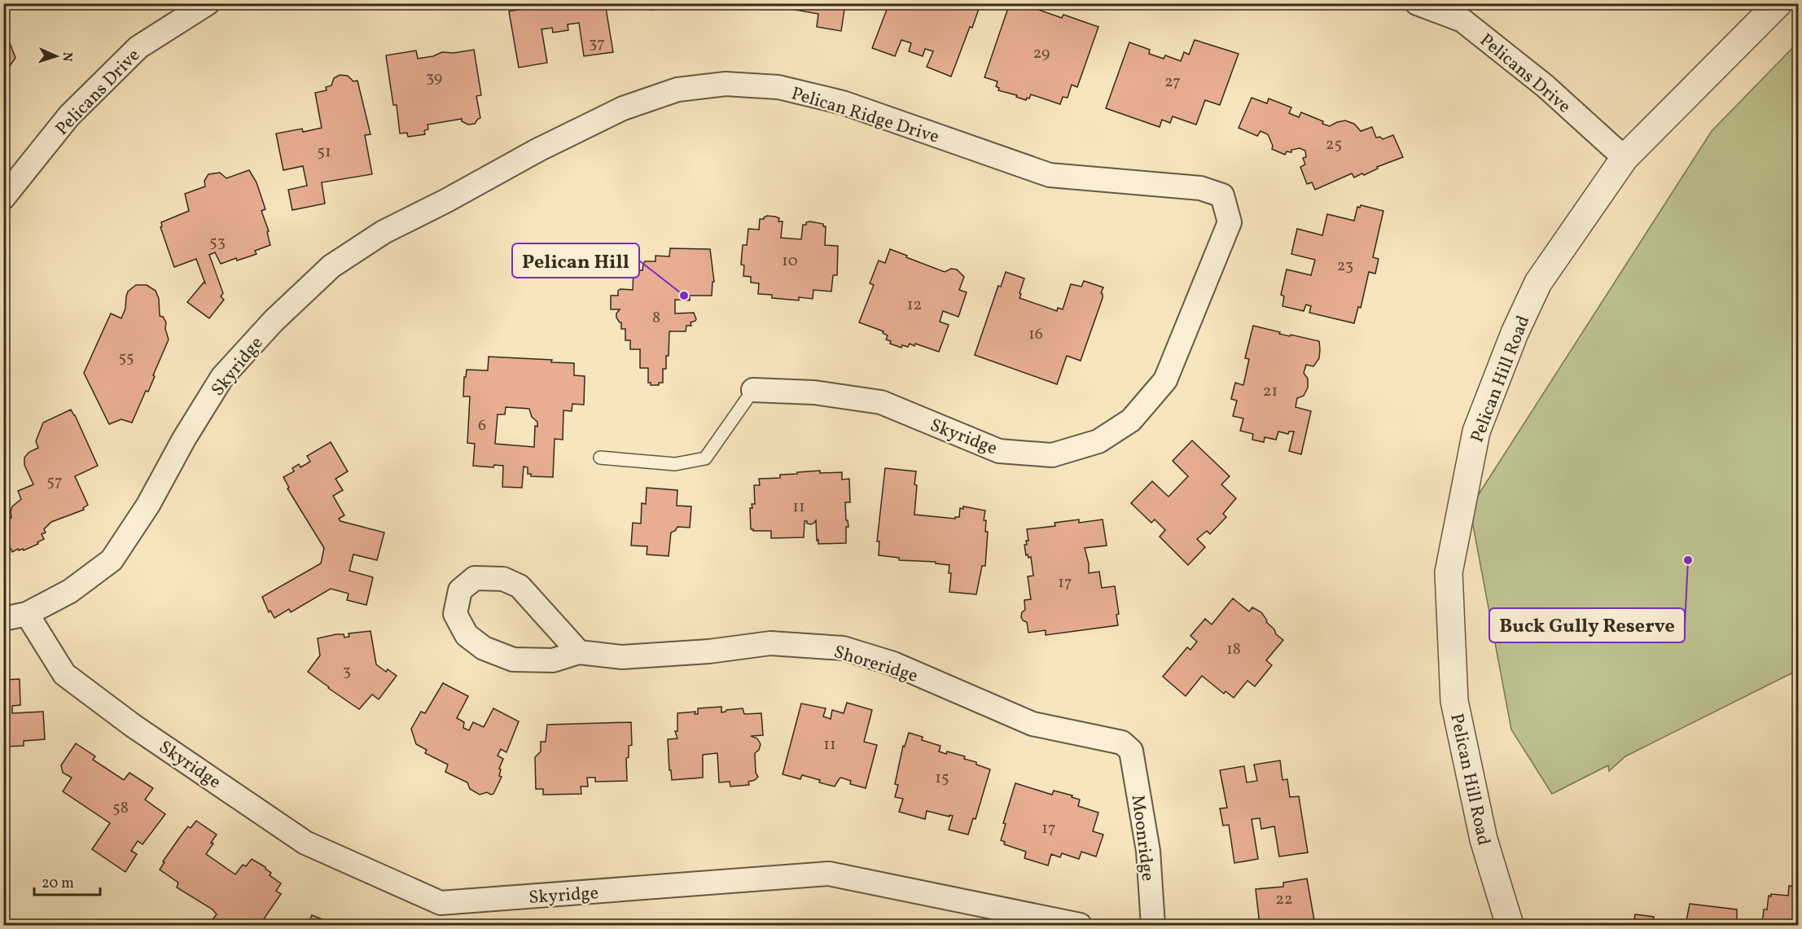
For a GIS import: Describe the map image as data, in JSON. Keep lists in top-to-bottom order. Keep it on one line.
{"streets":{"street":["Pelicans Drive","Pelican Ridge Drive","Skyridge","Pelican Hill Road","Shoreridge","Moonridge"]},"crossings":[["Pelicans Drive","Pelican Hill Road"],["Pelican Ridge Drive","Skyridge"],["Shoreridge","Moonridge"]],"places":["Pelican Hill","Buck Gully Reserve"],"house_numbers":["37","29","39","27","25","51","53","10","23","12","8","16","55","21","6","57","11","17","18","3","11","15","58","17","22"],"scale_bar":"20 m","north":"right"}
